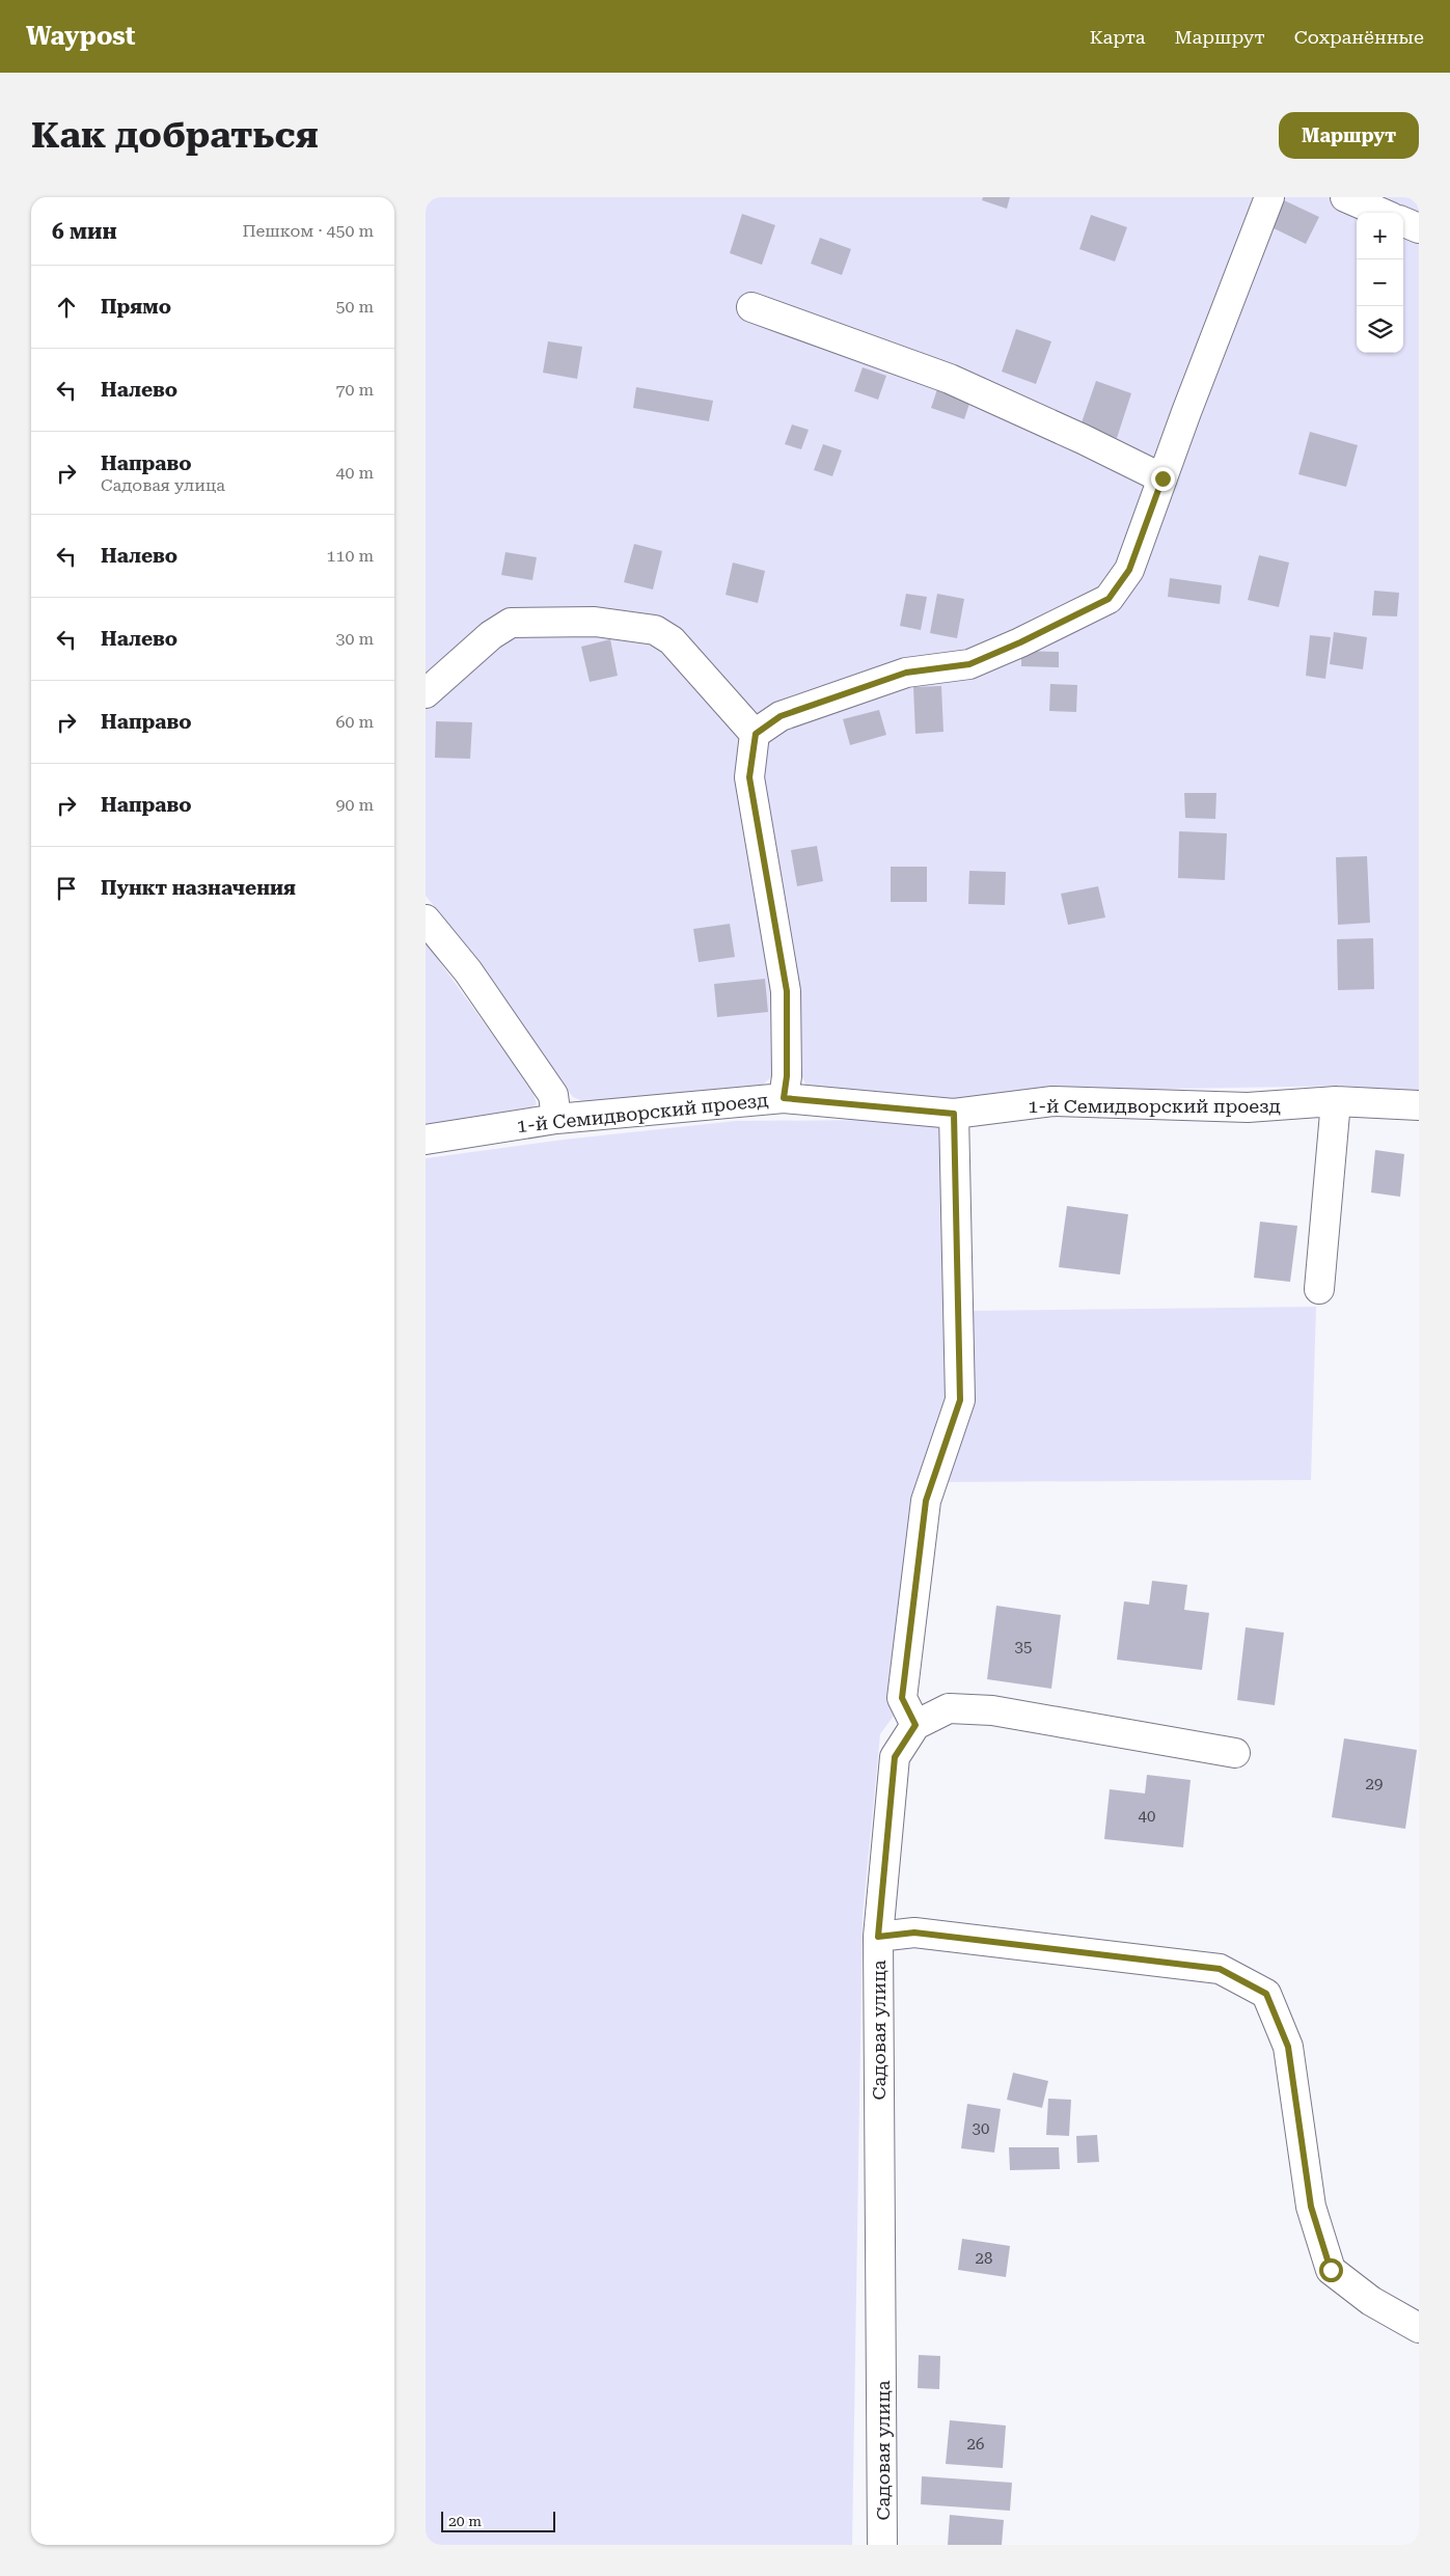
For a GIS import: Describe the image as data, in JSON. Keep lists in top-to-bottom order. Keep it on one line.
{"streets":{"street":["1-й Семидворский проезд","Садовая улица"]},"house_numbers":["35","29","40","30","28","26"],"scale_bar":"20 m","page":{"header":"Waypost","nav":["Карта","Маршрут","Сохранённые"],"buttons":"Маршрут","title":"Как добраться","heading":["6 мин","Пешком · 450 m"],"map_buttons":["+","−"],"list":[["Прямо","50 m"],["Налево","70 m"],["Направо","Садовая улица","40 m"],["Налево","110 m"],["Налево","30 m"],["Направо","60 m"],["Направо","90 m"],"Пункт назначения"],"scale":"20 m"}}
